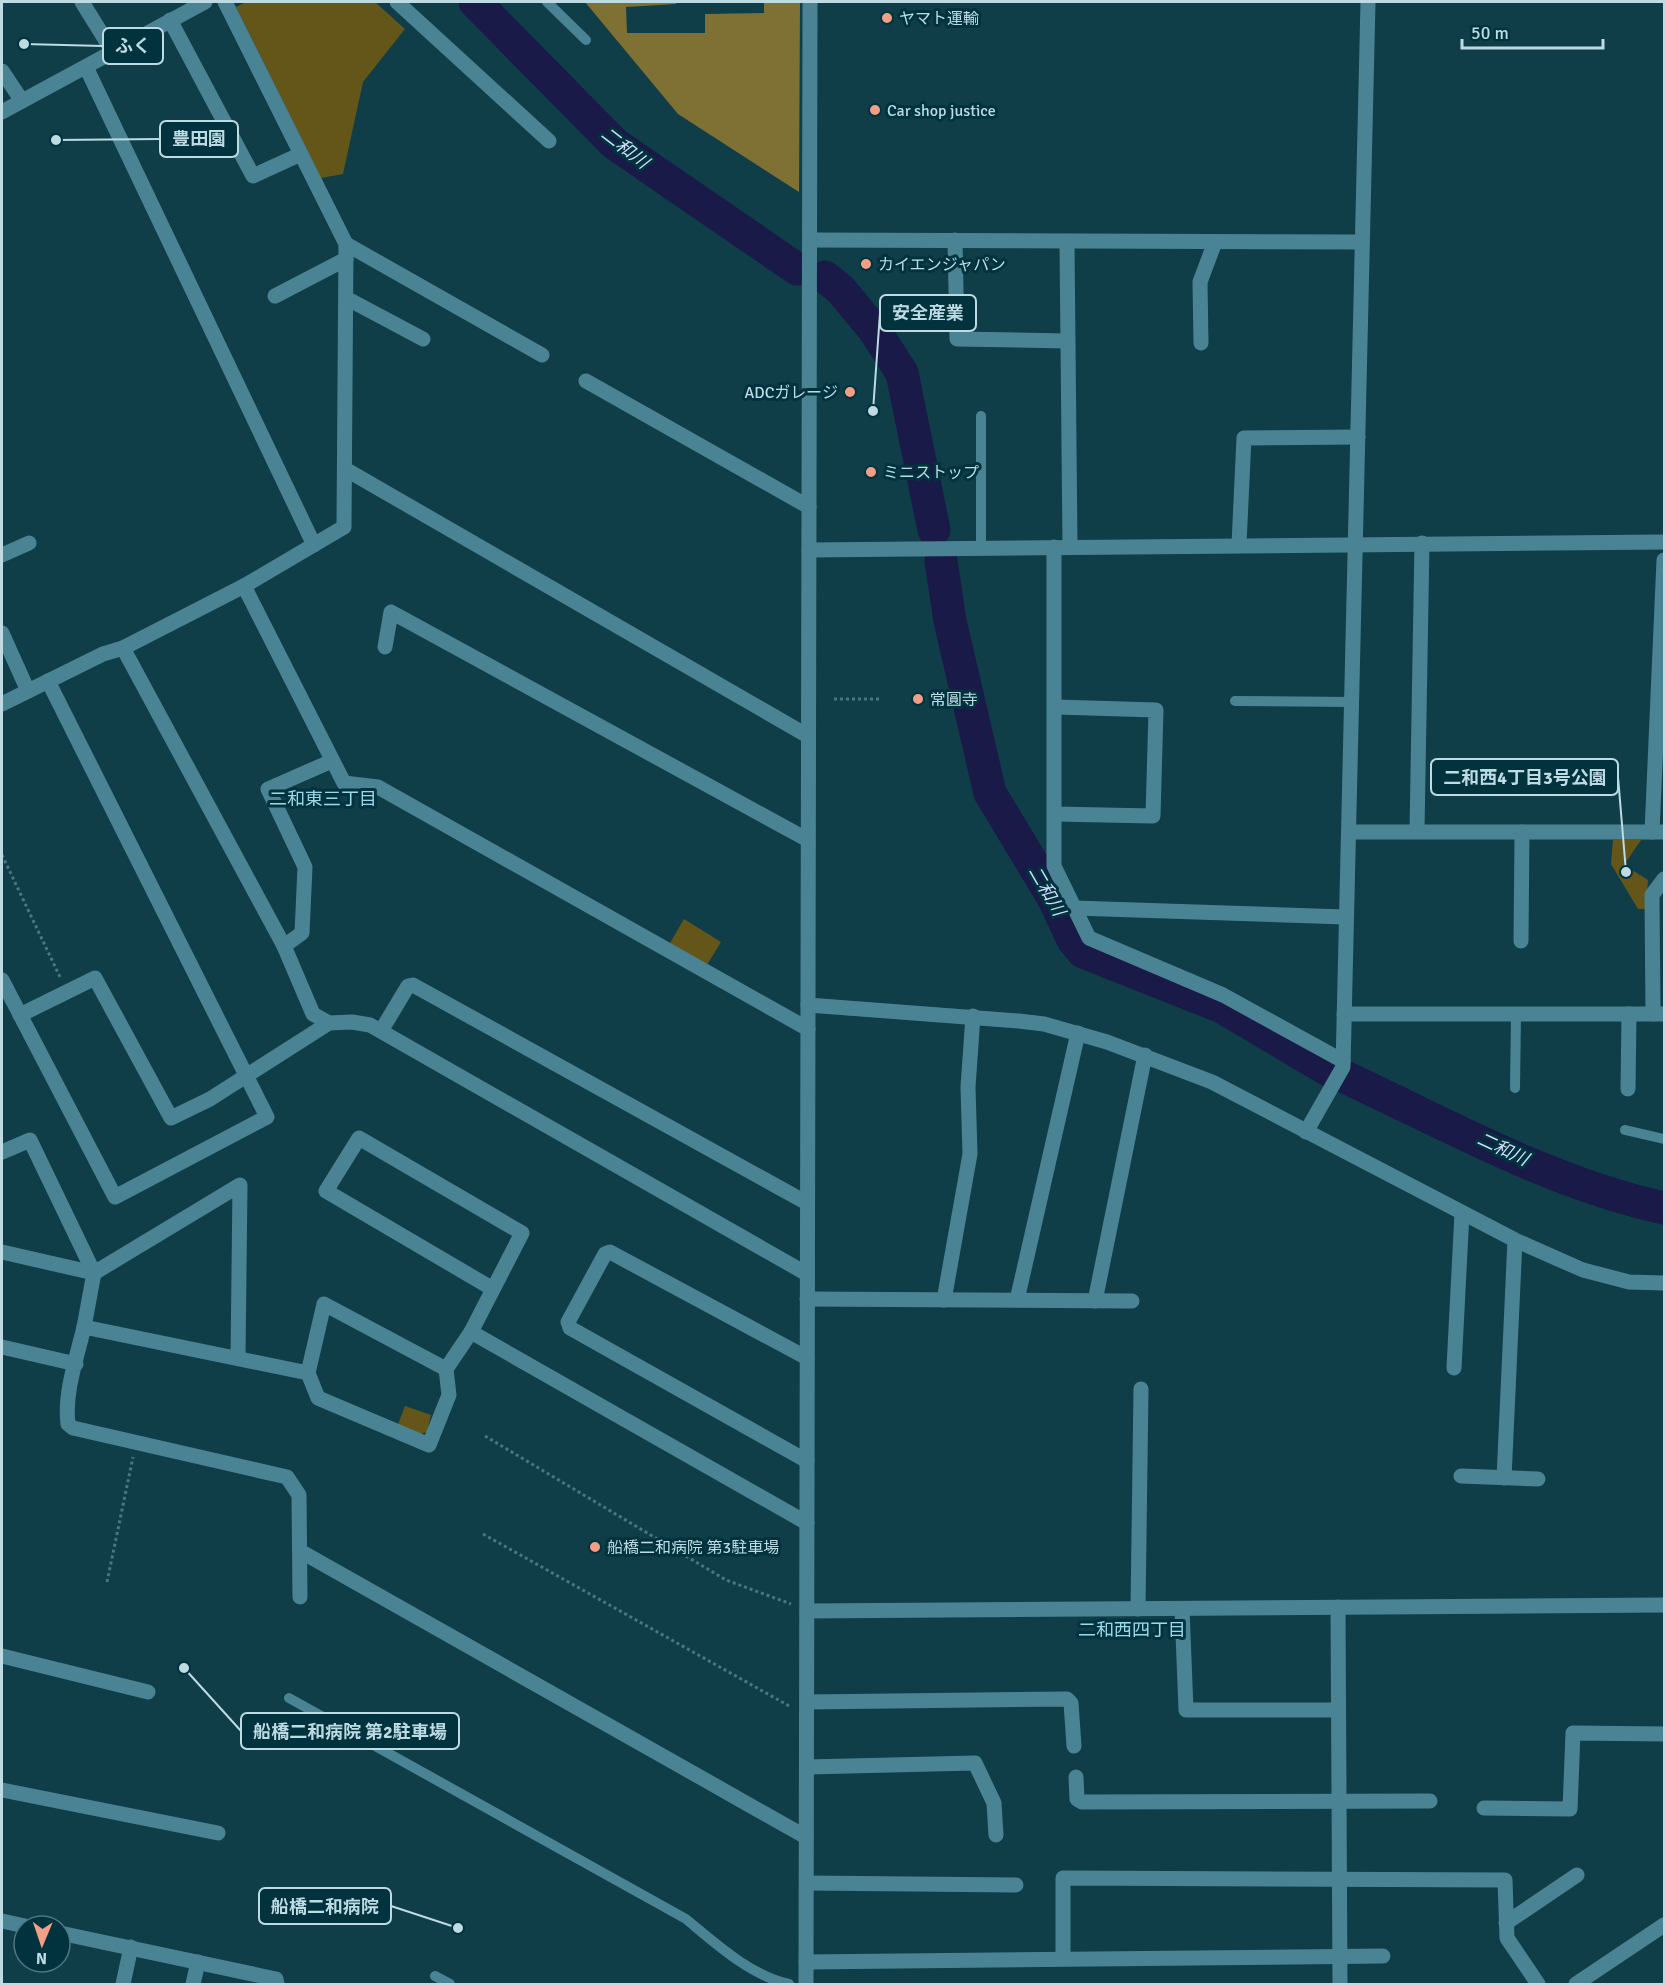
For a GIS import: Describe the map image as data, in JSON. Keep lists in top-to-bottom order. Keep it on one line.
{"districts":["二和東三丁目","二和西四丁目"],"water":["二和川"],"places":["ヤマト運輸","ふく","Car shop justice","豊田園","カイエンジャパン","ADCガレージ","安全産業","ミニストップ","常圓寺","二和西4丁目3号公園","船橋二和病院 第3駐車場","船橋二和病院 第2駐車場","船橋二和病院"],"scale_bar":"50 m","north":"bottom"}
